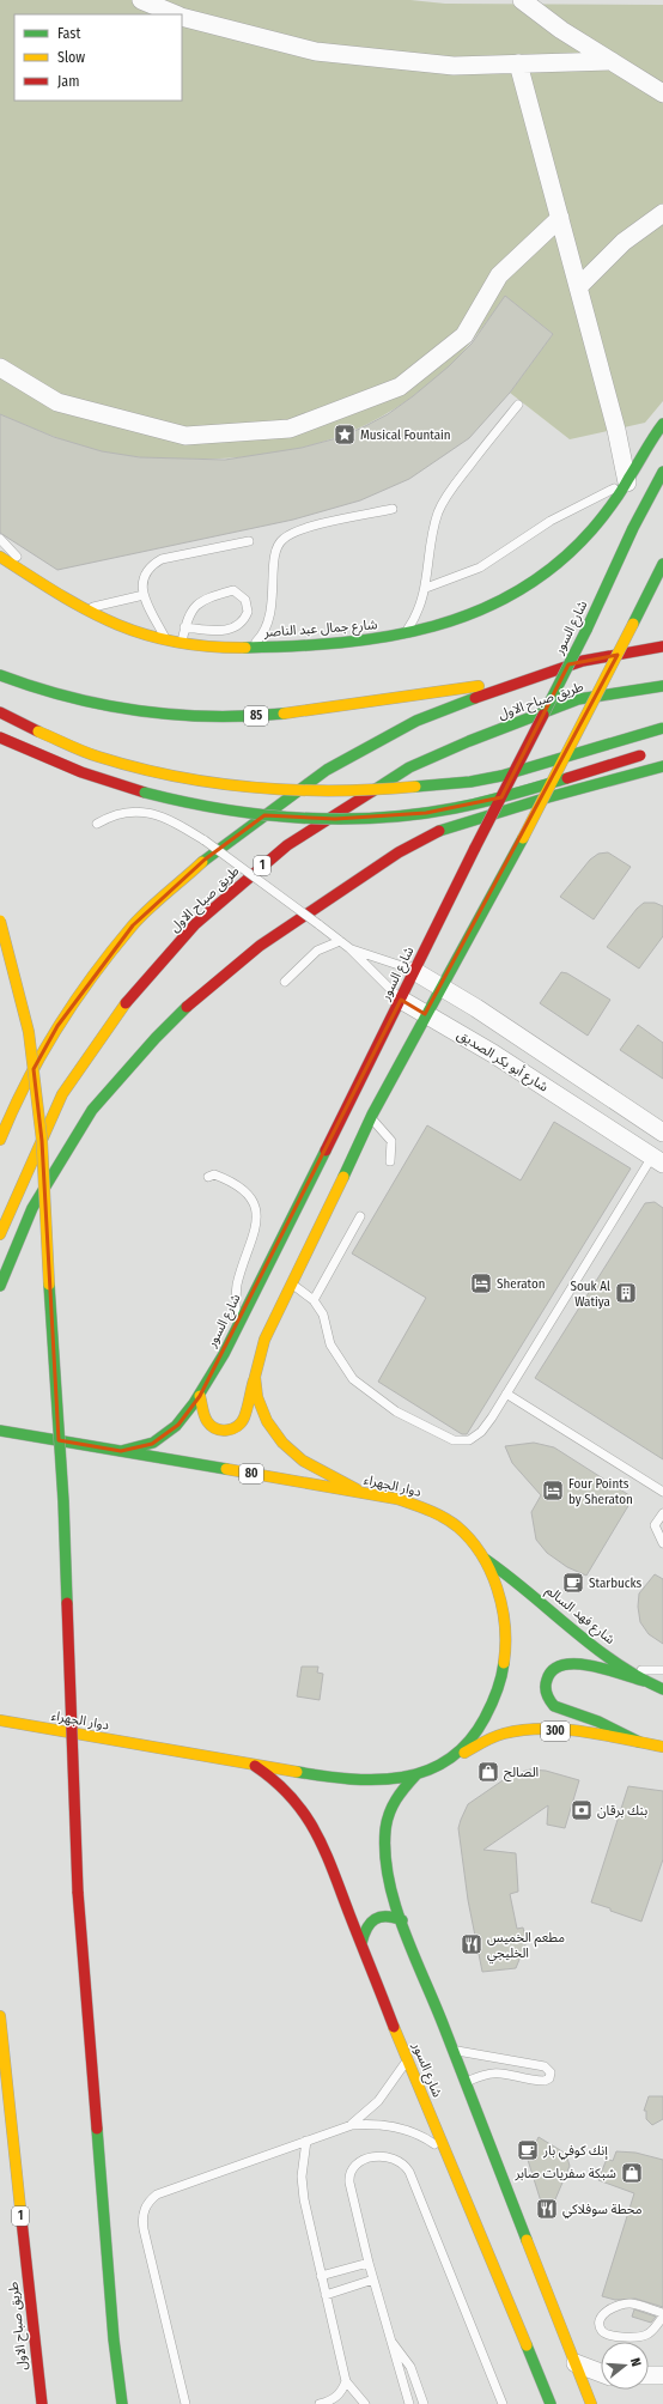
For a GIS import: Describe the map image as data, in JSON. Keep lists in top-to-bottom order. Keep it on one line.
{"streets":{"main road":["شارع السور","شارع جمال عبد الناصر","طريق صباح الاول","85","1","80","دوار الجهراء","شارع فهد السالم","300"],"street":["شارع أبو بكر الصديق"]},"crossings":[["شارع السور","شارع أبو بكر الصديق"],["شارع السور","دوار الجهراء"],["طريق صباح الاول","85"],["دوار الجهراء","شارع فهد السالم"],["دوار الجهراء","300"]],"places":{"place":["Musical Fountain"],"hotel":["Sheraton","Four Points by Sheraton"],"building":["Souk Al Watiya"],"cafe":["Starbucks","إنك كوفي بار"],"shop":["الصالح","شبكة سفريات صابر"],"bank":["بنك برقان"],"restaurant":["مطعم الخميس الخليجي","محطة سوفلاكي"]},"legend":["Fast","Slow","Jam"],"north":"right"}
